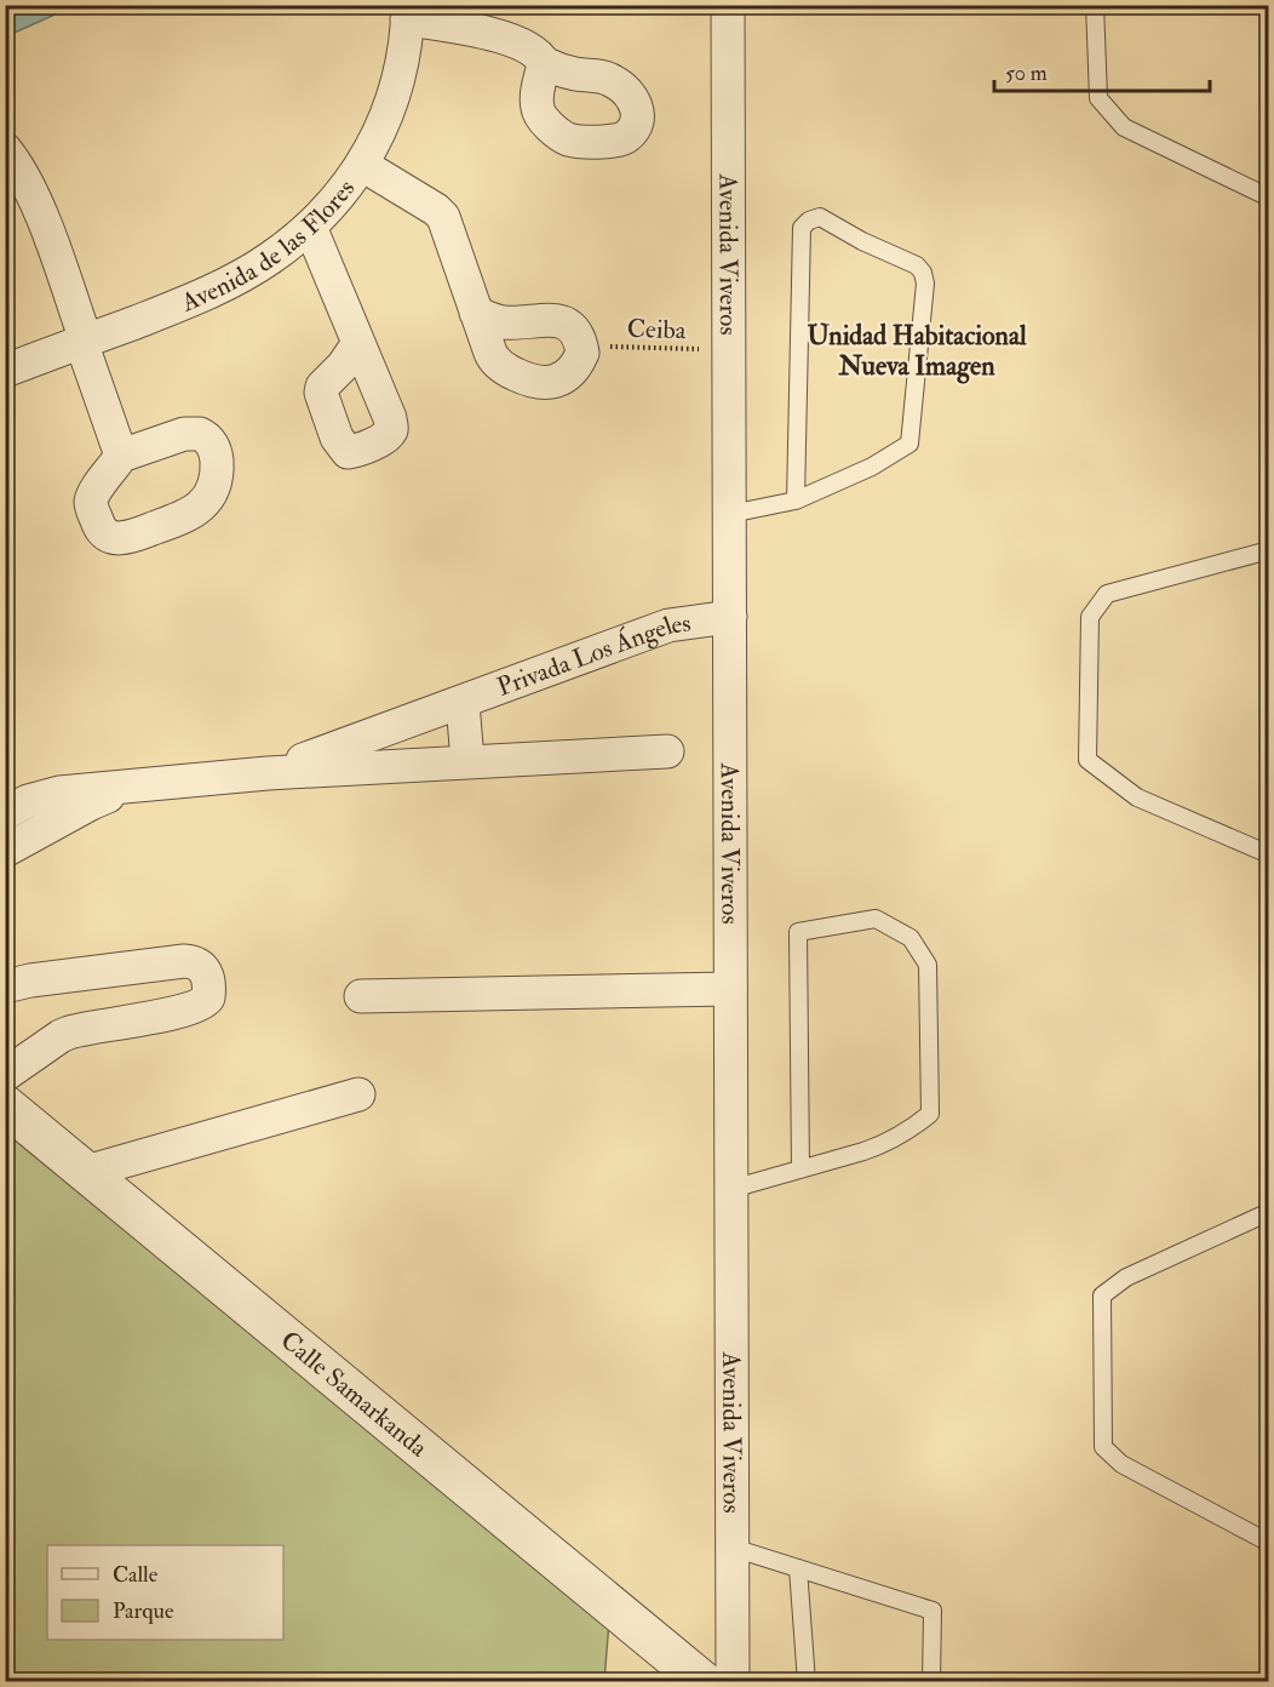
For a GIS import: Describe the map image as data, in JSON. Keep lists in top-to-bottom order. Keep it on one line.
{"streets":{"street":["Avenida de las Flores","Avenida Viveros","Privada Los Ángeles","Calle Samarkanda"],"path":["Ceiba"]},"crossings":[["Avenida Viveros","Ceiba"],["Avenida Viveros","Privada Los Ángeles"]],"districts":["Unidad Habitacional Nueva Imagen"],"legend":["Calle","Parque"],"scale_bar":"50 m"}
